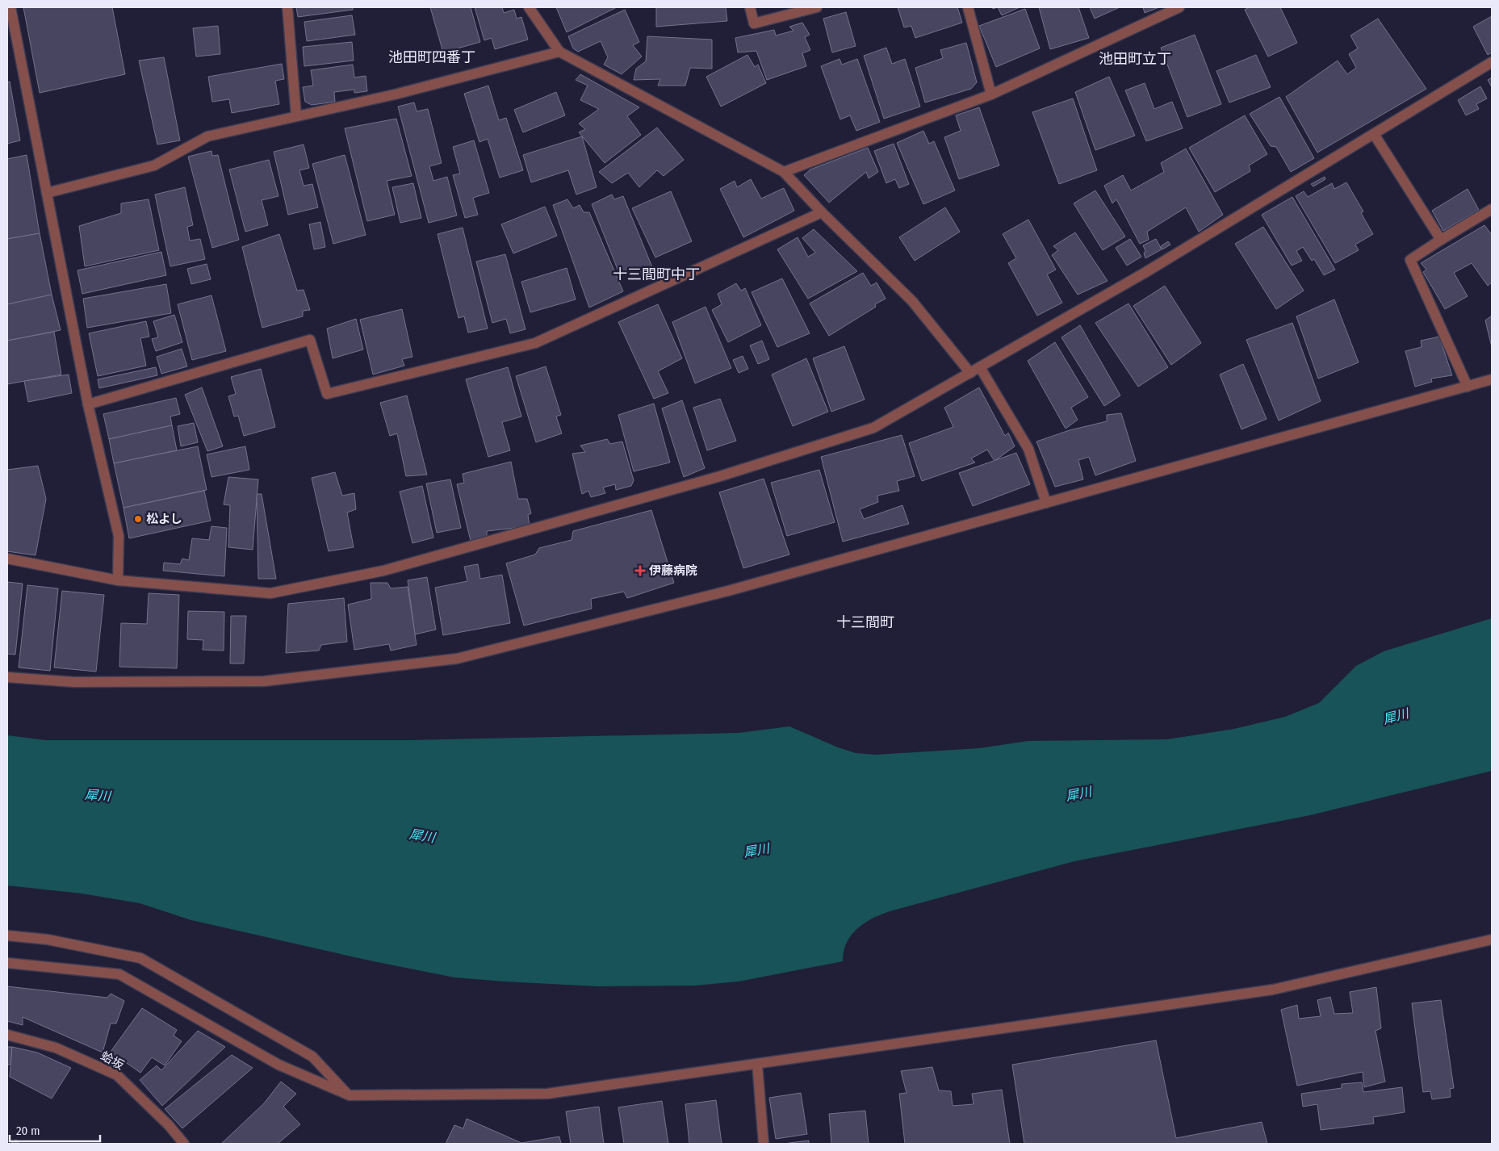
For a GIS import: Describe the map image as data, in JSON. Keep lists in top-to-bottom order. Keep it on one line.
{"streets":{"street":["蛤坂"]},"districts":["池田町四番丁","池田町立丁","十三間町中丁","十三間町"],"water":["犀川"],"places":{"other":["松よし"],"health":["伊藤病院"]},"scale_bar":"20 m"}
